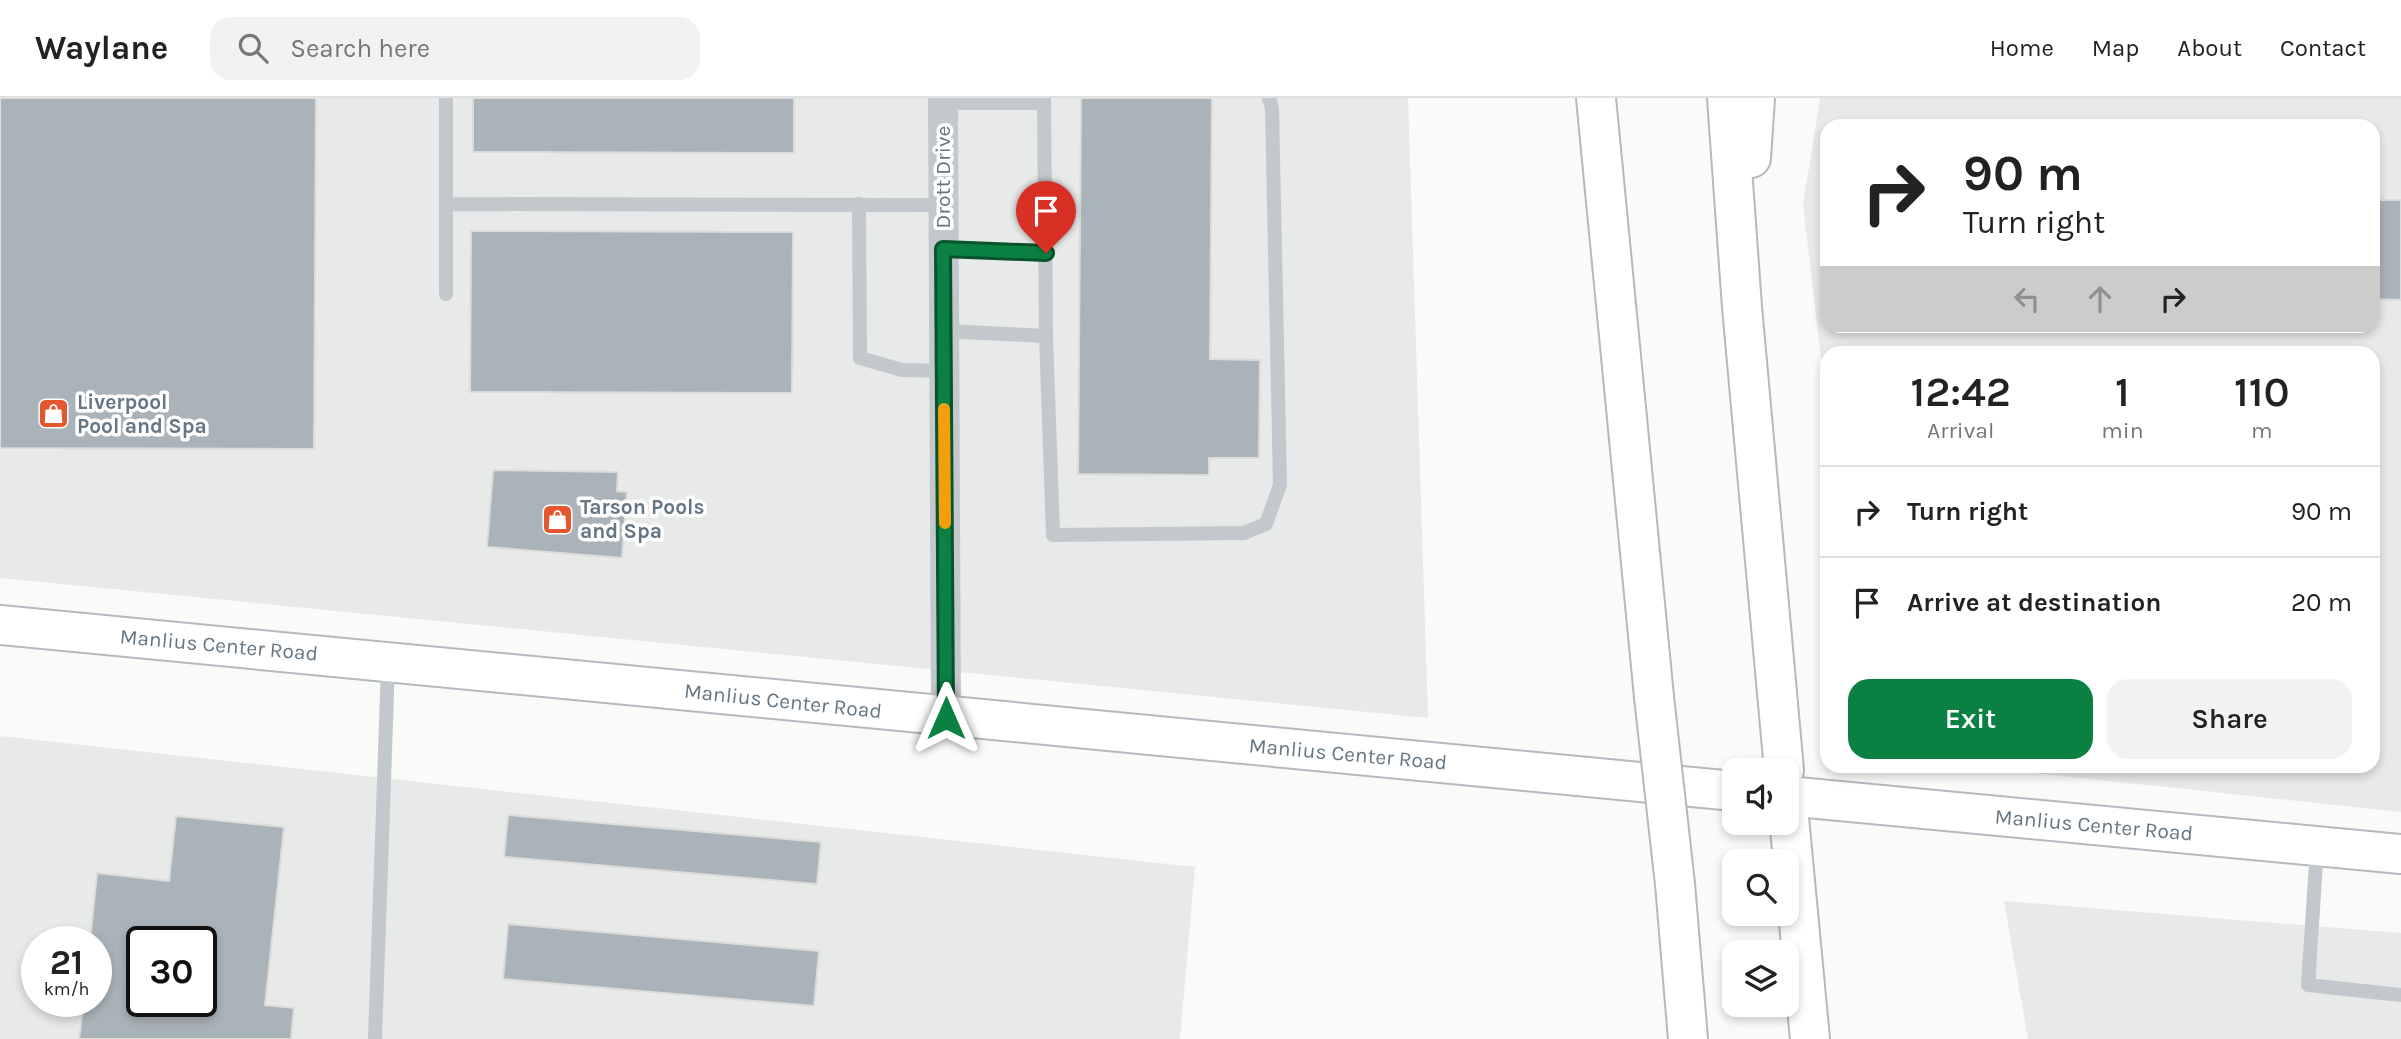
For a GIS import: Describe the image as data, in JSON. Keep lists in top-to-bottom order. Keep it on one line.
{"streets":{"main road":["Manlius Center Road"],"street":["Drott Drive"]},"crossings":[["Drott Drive","Manlius Center Road"]],"places":{"shop":["Liverpool Pool and Spa","Tarson Pools and Spa"]},"page":{"header":"Waylane","search":"Search here","nav":["Home","Map","About","Contact"],"turn":["90 m","Turn right"],"eta":["12:42","Arrival","1","min","110","m"],"list":[{"name":"Turn right","value":"90 m"},{"name":"Arrive at destination","value":"20 m"}],"buttons":["Exit","Share"],"speed":"21 km/h","limit":"30"}}
